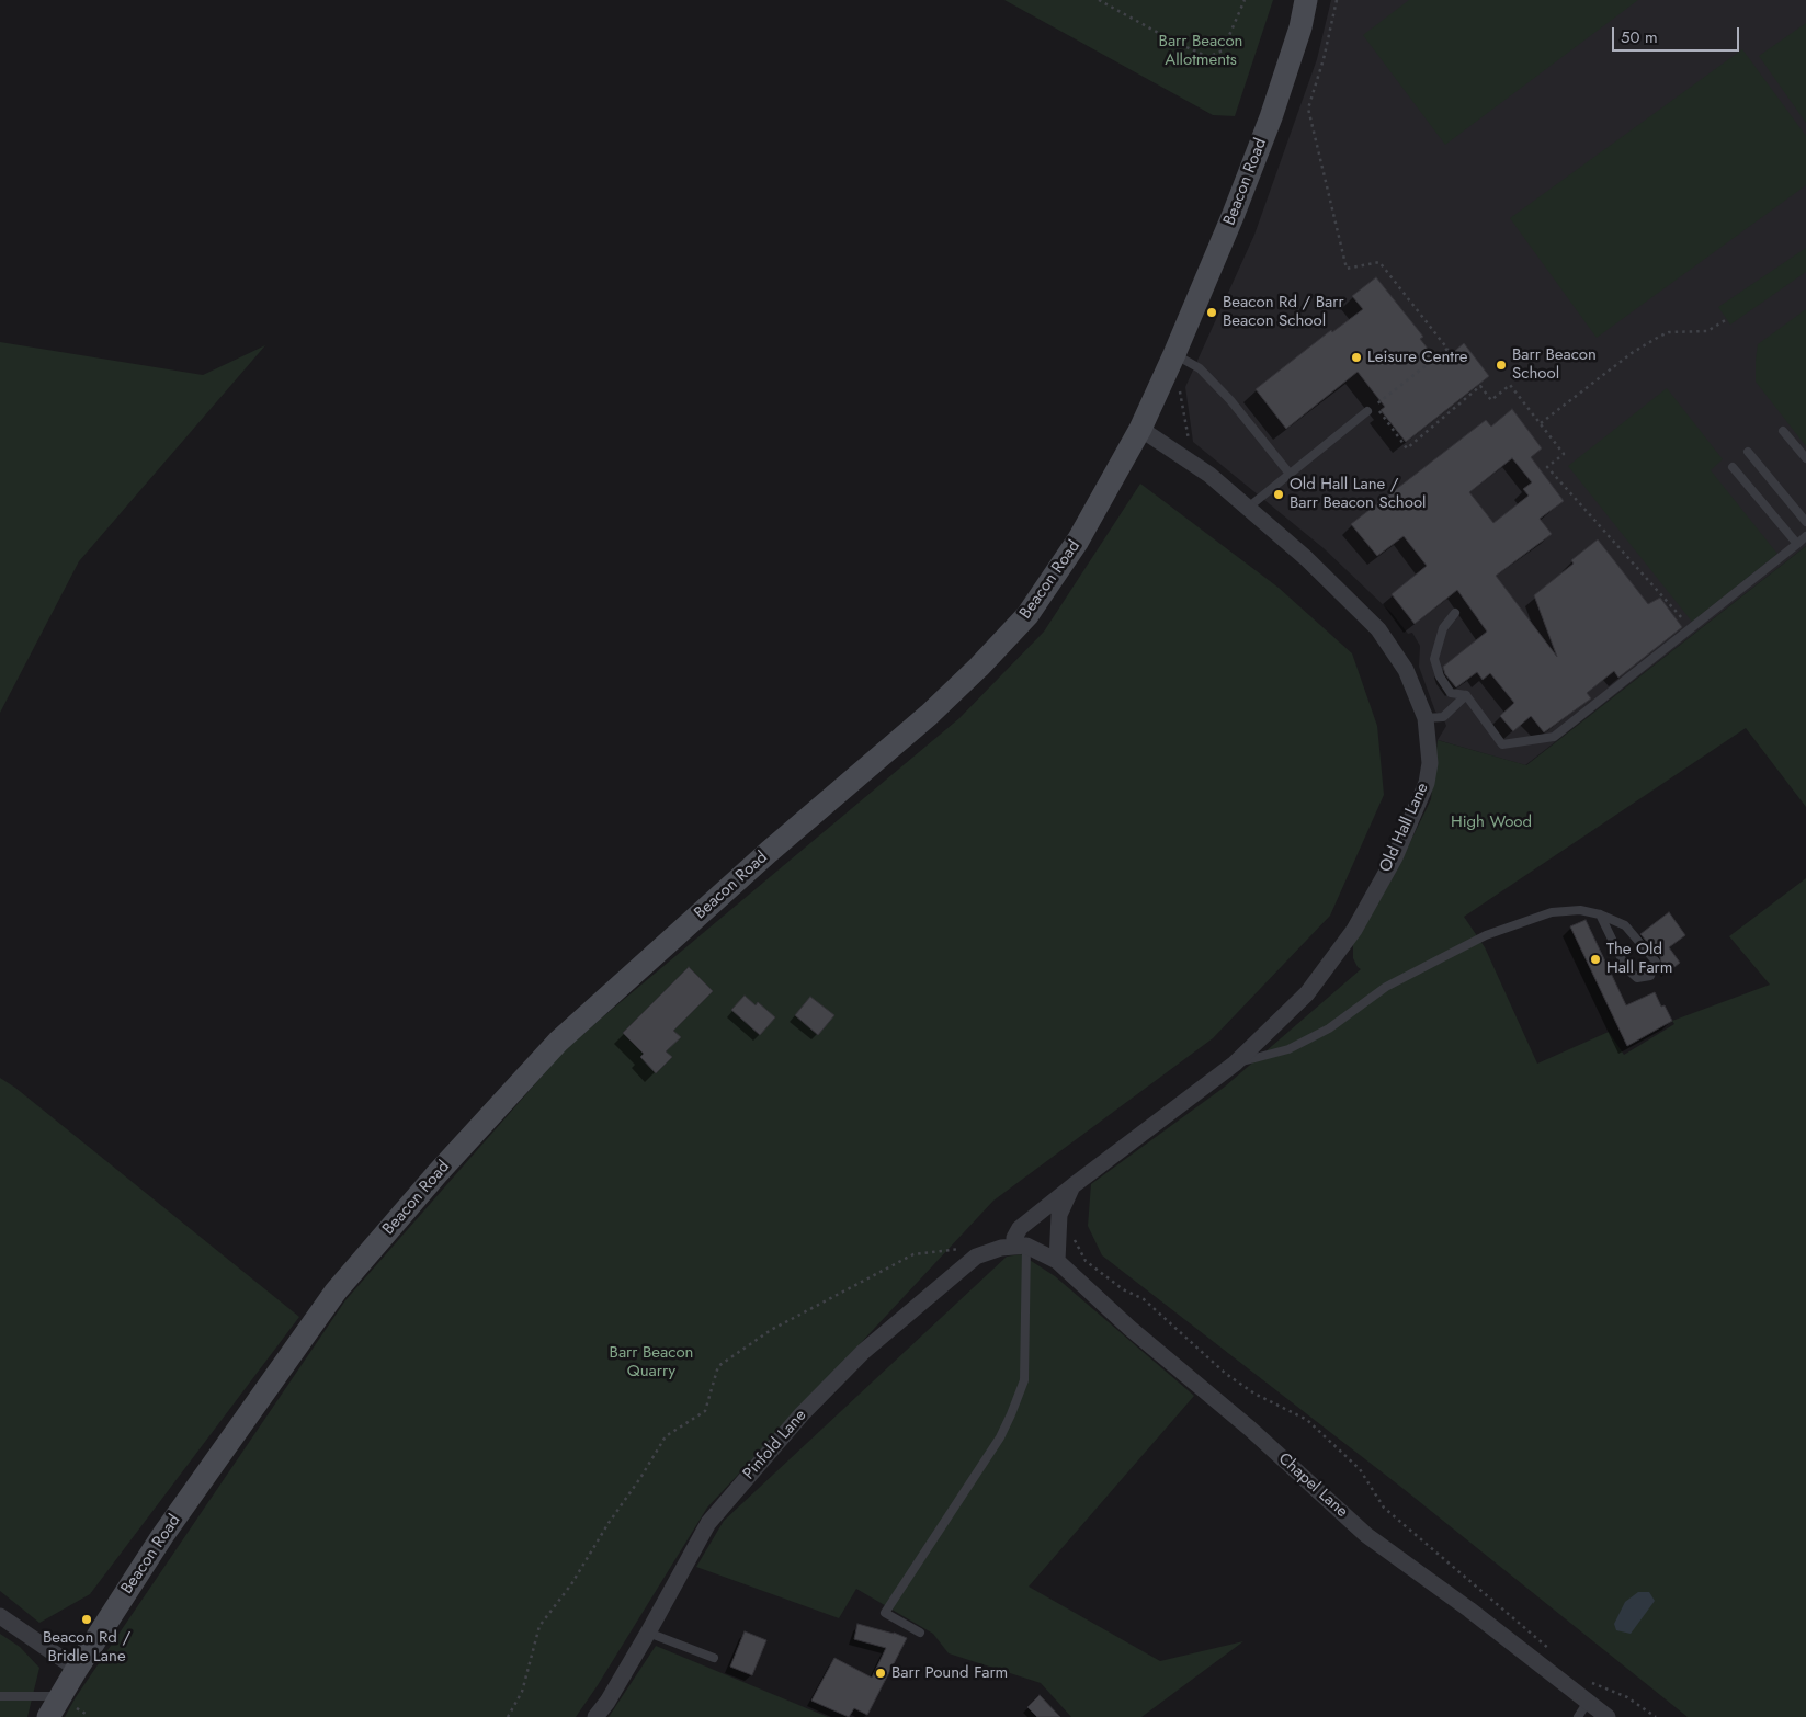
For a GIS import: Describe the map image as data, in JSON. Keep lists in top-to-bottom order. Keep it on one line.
{"streets":{"main road":["Beacon Road"],"street":["Old Hall Lane","Pinfold Lane","Chapel Lane"]},"crossings":[["Beacon Road","Old Hall Lane"],["Old Hall Lane","Pinfold Lane"],["Old Hall Lane","Chapel Lane"],["Pinfold Lane","Chapel Lane"]],"parks":["Barr Beacon Allotments","High Wood","Barr Beacon Quarry"],"places":["Beacon Rd / Barr Beacon School","Leisure Centre","Barr Beacon School","Old Hall Lane / Barr Beacon School","The Old Hall Farm","Beacon Rd / Bridle Lane","Barr Pound Farm"],"scale_bar":"50 m"}
